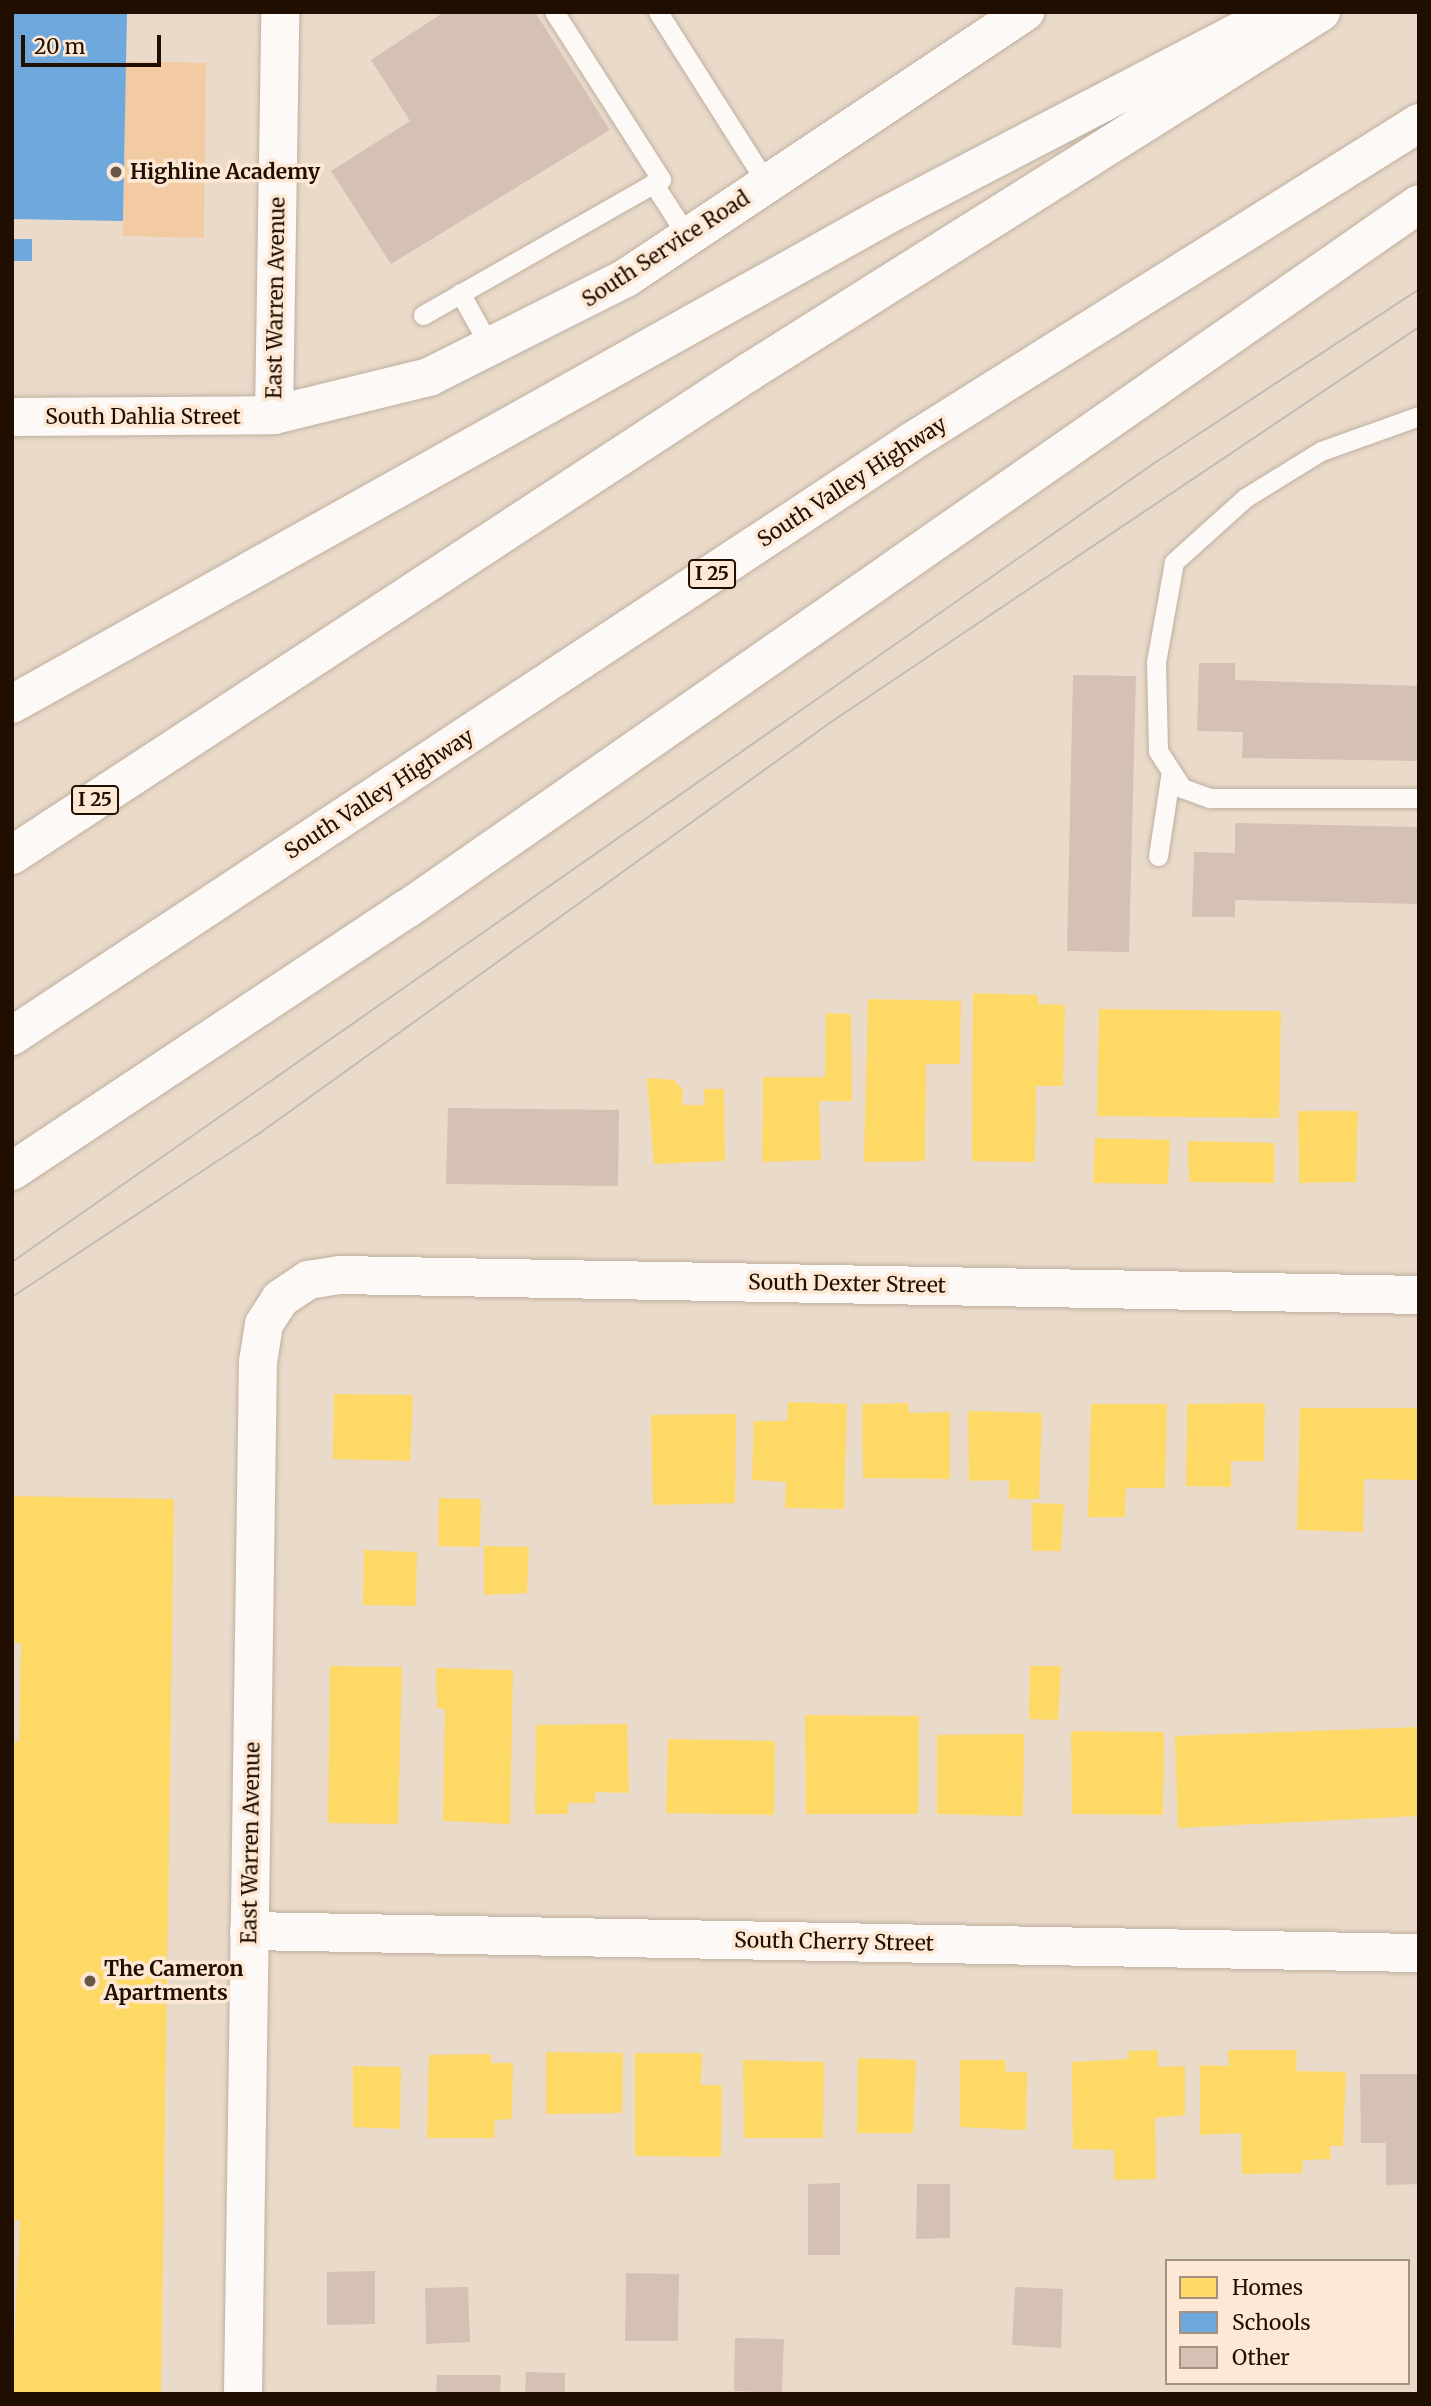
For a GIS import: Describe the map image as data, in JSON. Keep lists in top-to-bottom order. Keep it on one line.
{"streets":{"main road":["South Service Road","East Warren Avenue","South Dahlia Street","South Valley Highway","I 25","South Dexter Street","South Cherry Street"]},"crossings":[["South Service Road","East Warren Avenue"],["South Service Road","South Dahlia Street"],["East Warren Avenue","South Dahlia Street"],["East Warren Avenue","South Dexter Street"],["East Warren Avenue","South Cherry Street"]],"places":["Highline Academy","The Cameron Apartments"],"legend":["Homes","Schools","Other"],"scale_bar":"20 m"}
